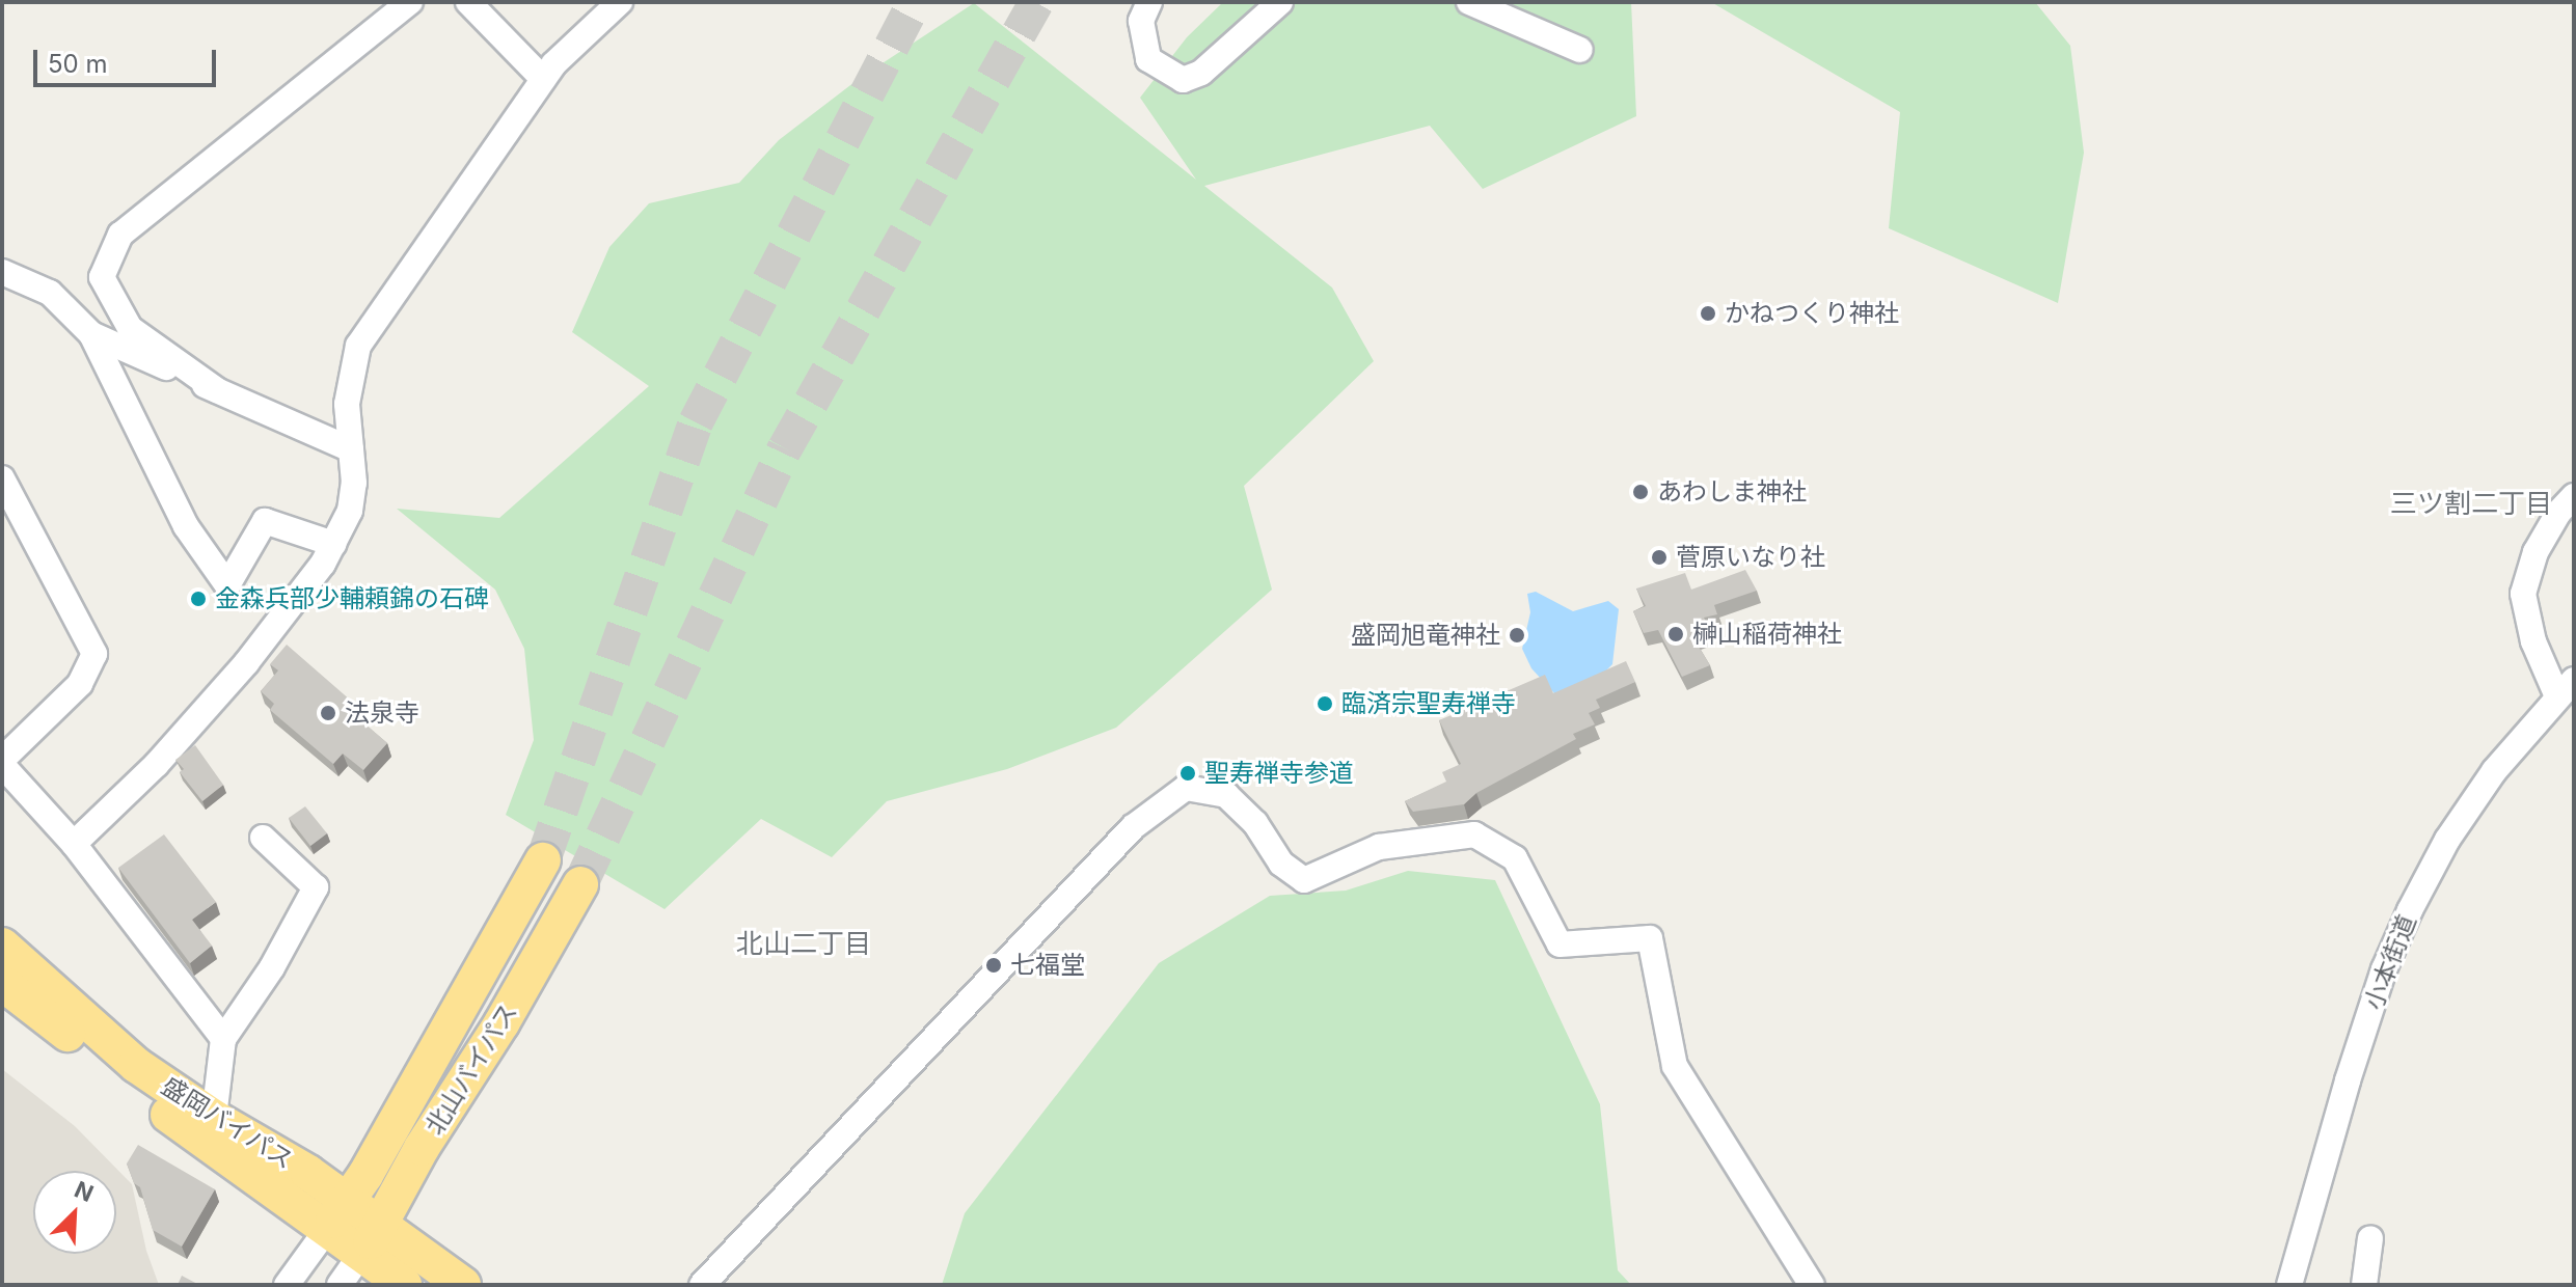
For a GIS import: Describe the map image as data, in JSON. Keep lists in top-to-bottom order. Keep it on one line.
{"streets":{"highway":["北山バイパス","盛岡バイパス"],"street":["小本街道"]},"crossings":[["北山バイパス","盛岡バイパス"]],"districts":["三ツ割二丁目","北山二丁目"],"places":["かねつくり神社","あわしま神社","菅原いなり社","金森兵部少輔頼錦の石碑","榊山稲荷神社","盛岡旭竜神社","臨済宗聖寿禅寺","法泉寺","聖寿禅寺参道","七福堂"],"scale_bar":"50 m","north":"top right"}
